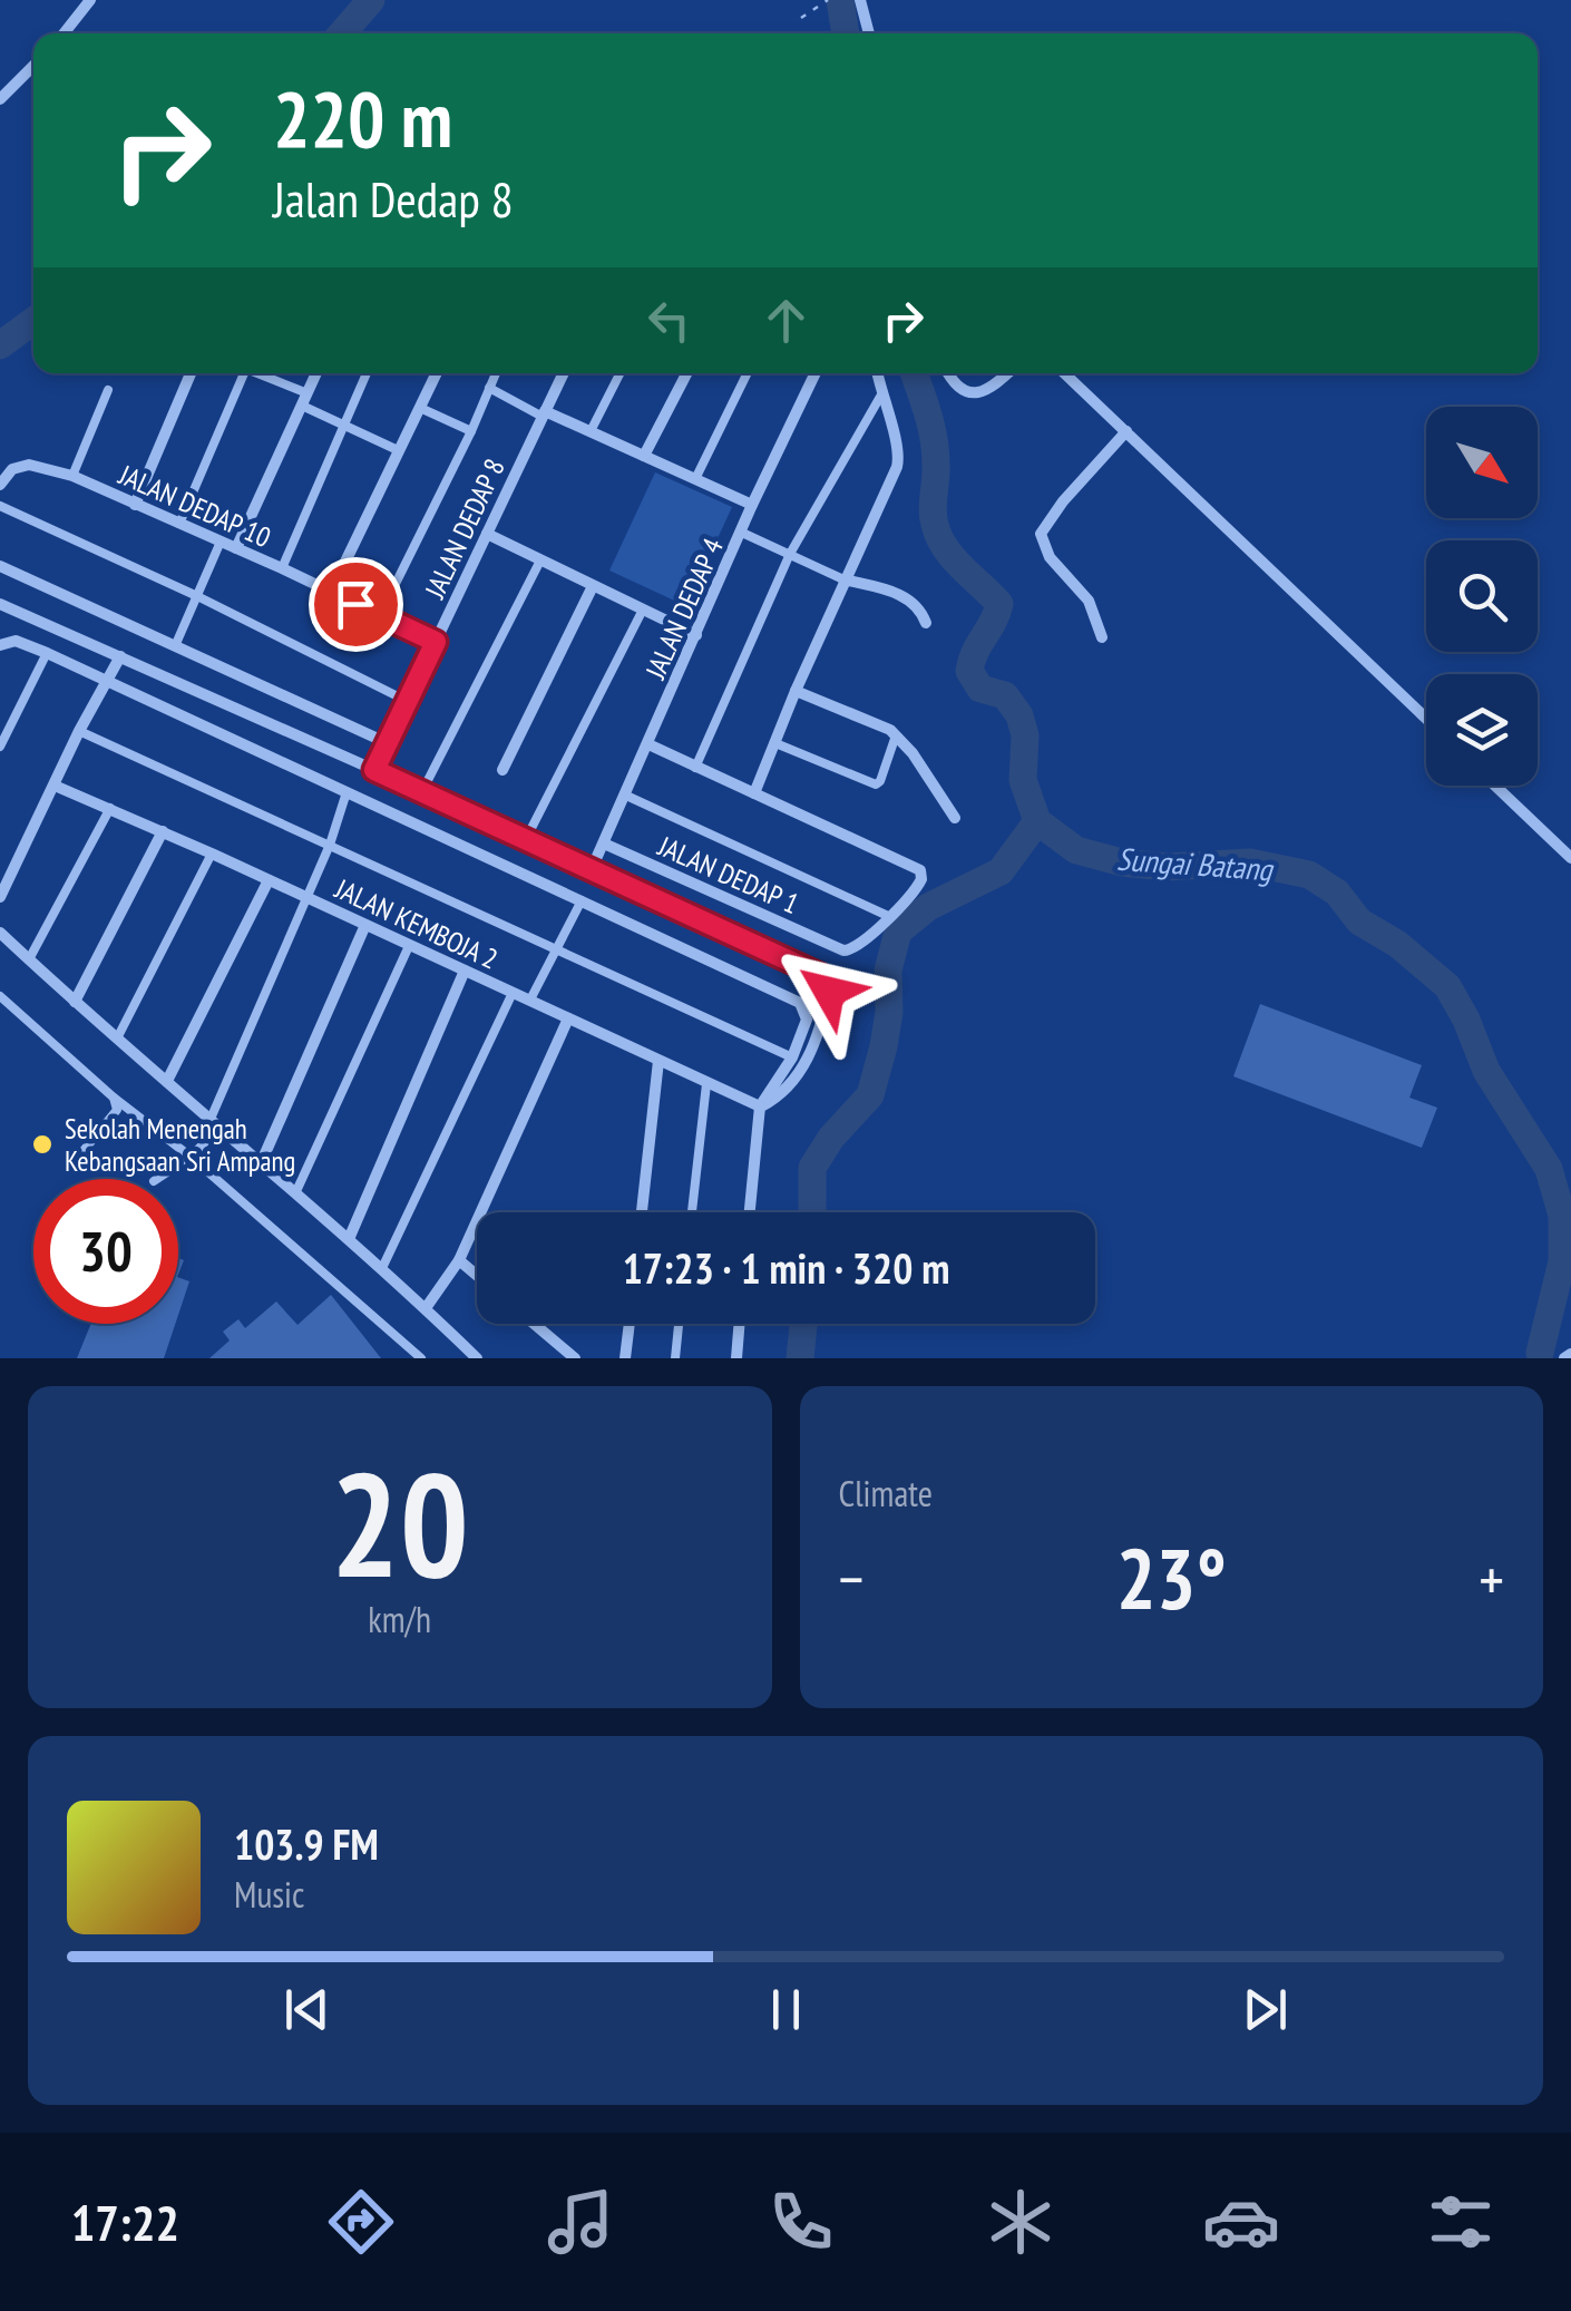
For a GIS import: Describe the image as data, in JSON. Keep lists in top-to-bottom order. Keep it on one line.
{"streets":{"street":["JALAN DEDAP 10","JALAN DEDAP 8","JALAN DEDAP 4","JALAN DEDAP 1","JALAN KEMBOJA 2"]},"crossings":[["JALAN DEDAP 10","JALAN DEDAP 8"],["JALAN DEDAP 4","JALAN DEDAP 1"]],"water":["Sungai Batang"],"places":["Sekolah Menengah Kebangsaan Sri Ampang"],"north":"bottom right","page":{"turn":["220 m","Jalan Dedap 8"],"limit":"30","trip":"17:23 · 1 min · 320 m","tile":[["20","km/h"],"Climate"],"heat":["−","23°","+"],"song":["103.9 FM","Music"],"tabs":"17:22"}}
